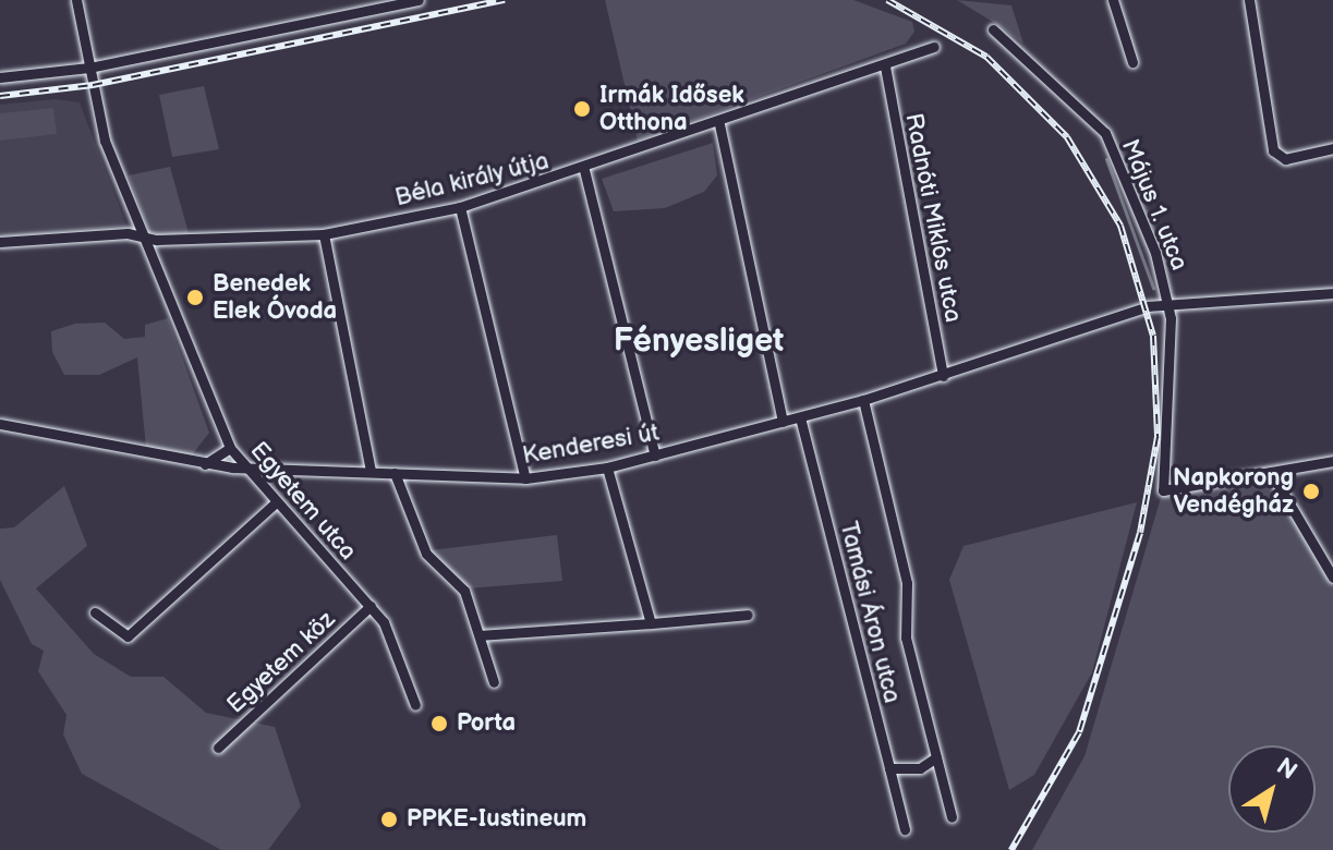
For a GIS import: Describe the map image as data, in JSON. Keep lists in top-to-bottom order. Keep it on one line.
{"streets":{"street":["Béla király útja","Május 1. utca","Radnóti Miklós utca","Kenderesi út","Egyetem utca","Tamási Áron utca","Egyetem köz"]},"crossings":[["Béla király útja","Radnóti Miklós utca"],["Béla király útja","Egyetem utca"],["Május 1. utca","Kenderesi út"],["Radnóti Miklós utca","Kenderesi út"],["Kenderesi út","Egyetem utca"],["Kenderesi út","Tamási Áron utca"],["Egyetem utca","Egyetem köz"]],"districts":["Fényesliget"],"places":["Irmák Idősek Otthona","Benedek Elek Óvoda","Napkorong Vendégház","Porta","PPKE-Iustineum"],"north":"top right"}
